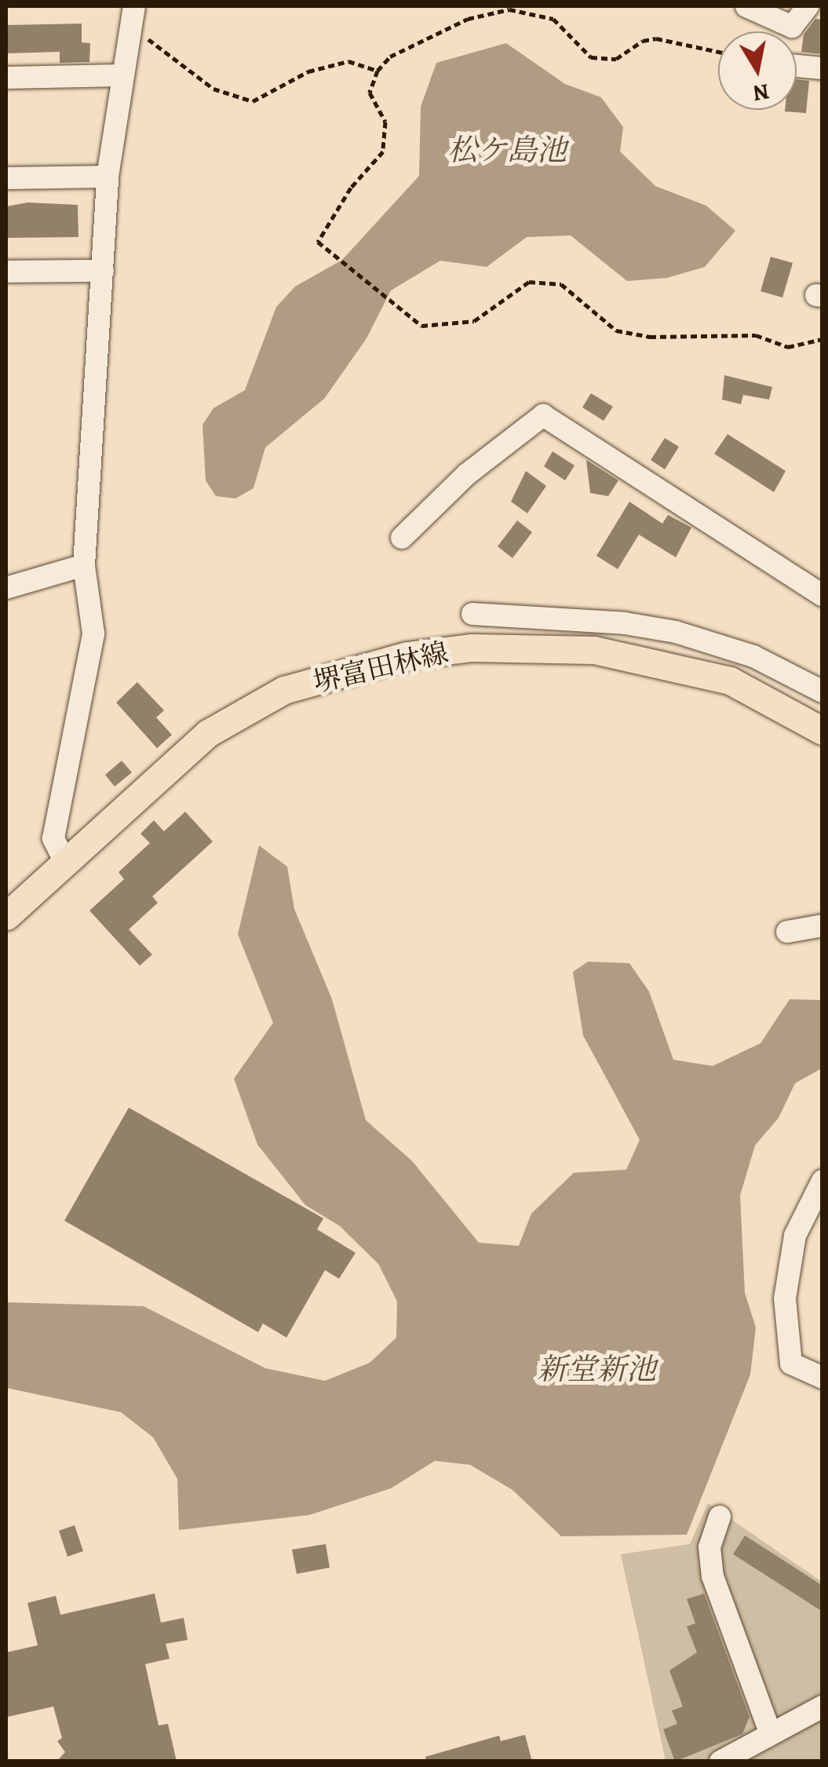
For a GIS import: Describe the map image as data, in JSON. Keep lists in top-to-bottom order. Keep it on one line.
{"streets":{"main road":["堺富田林線"]},"water":["松ケ島池","新堂新池"],"north":"bottom"}
